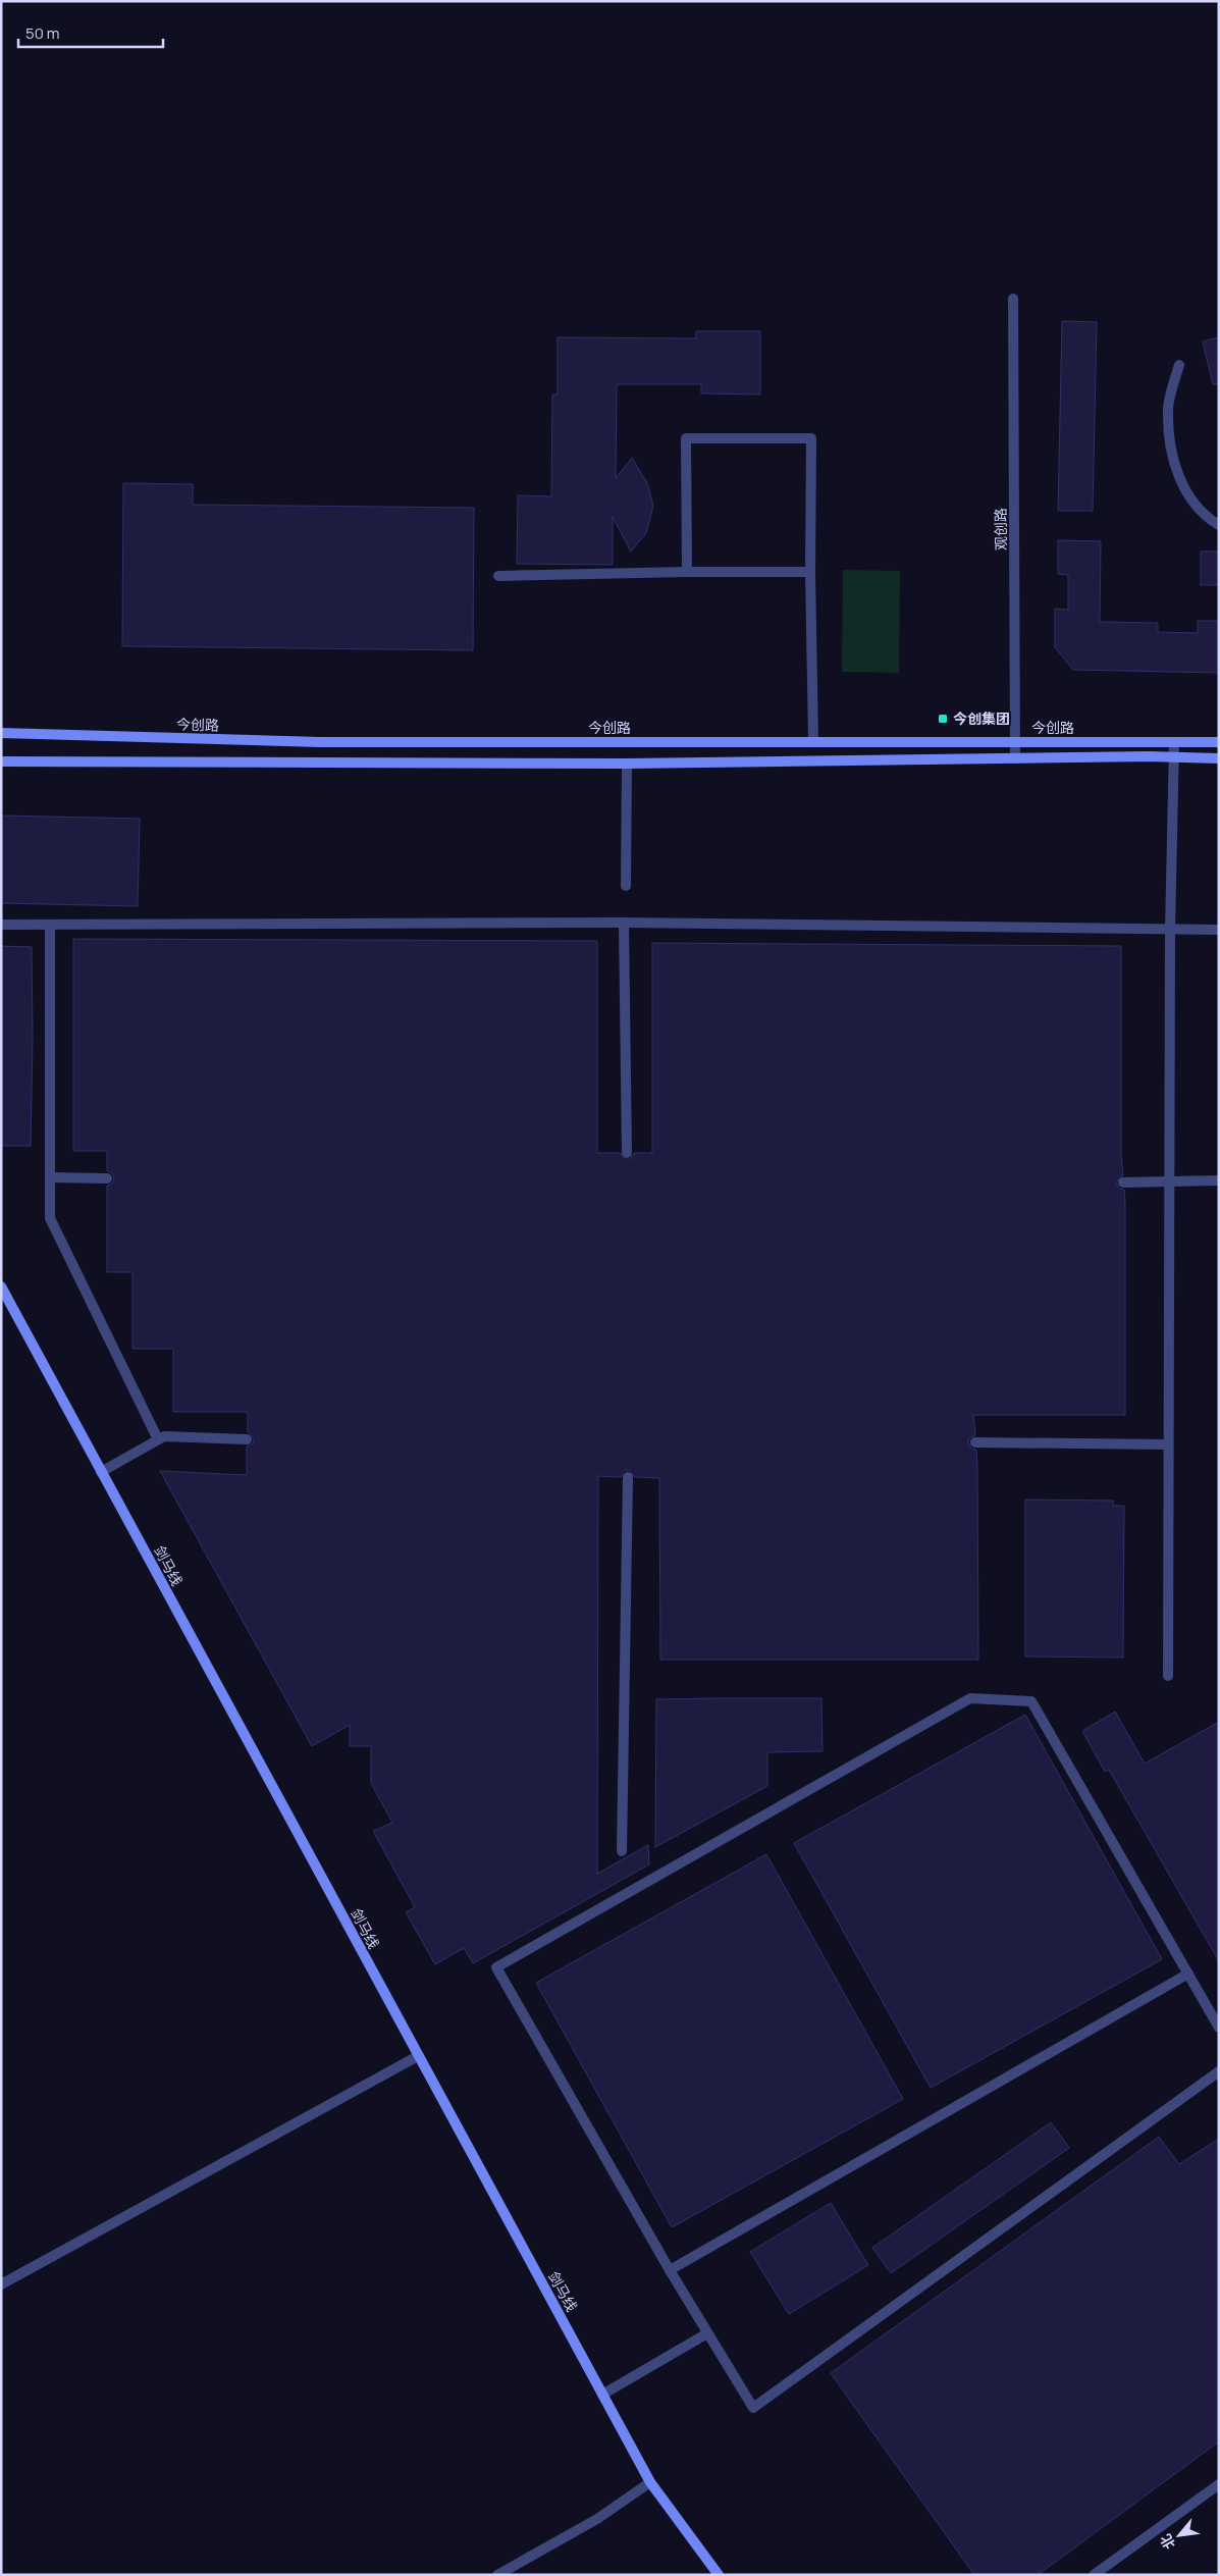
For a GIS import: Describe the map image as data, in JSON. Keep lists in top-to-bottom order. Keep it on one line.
{"streets":{"main road":["今创路","剑马线"],"street":["观创路"]},"crossings":[["观创路","今创路"]],"places":{"transit":["今创集团"]},"scale_bar":"50 m","north":"bottom left"}
